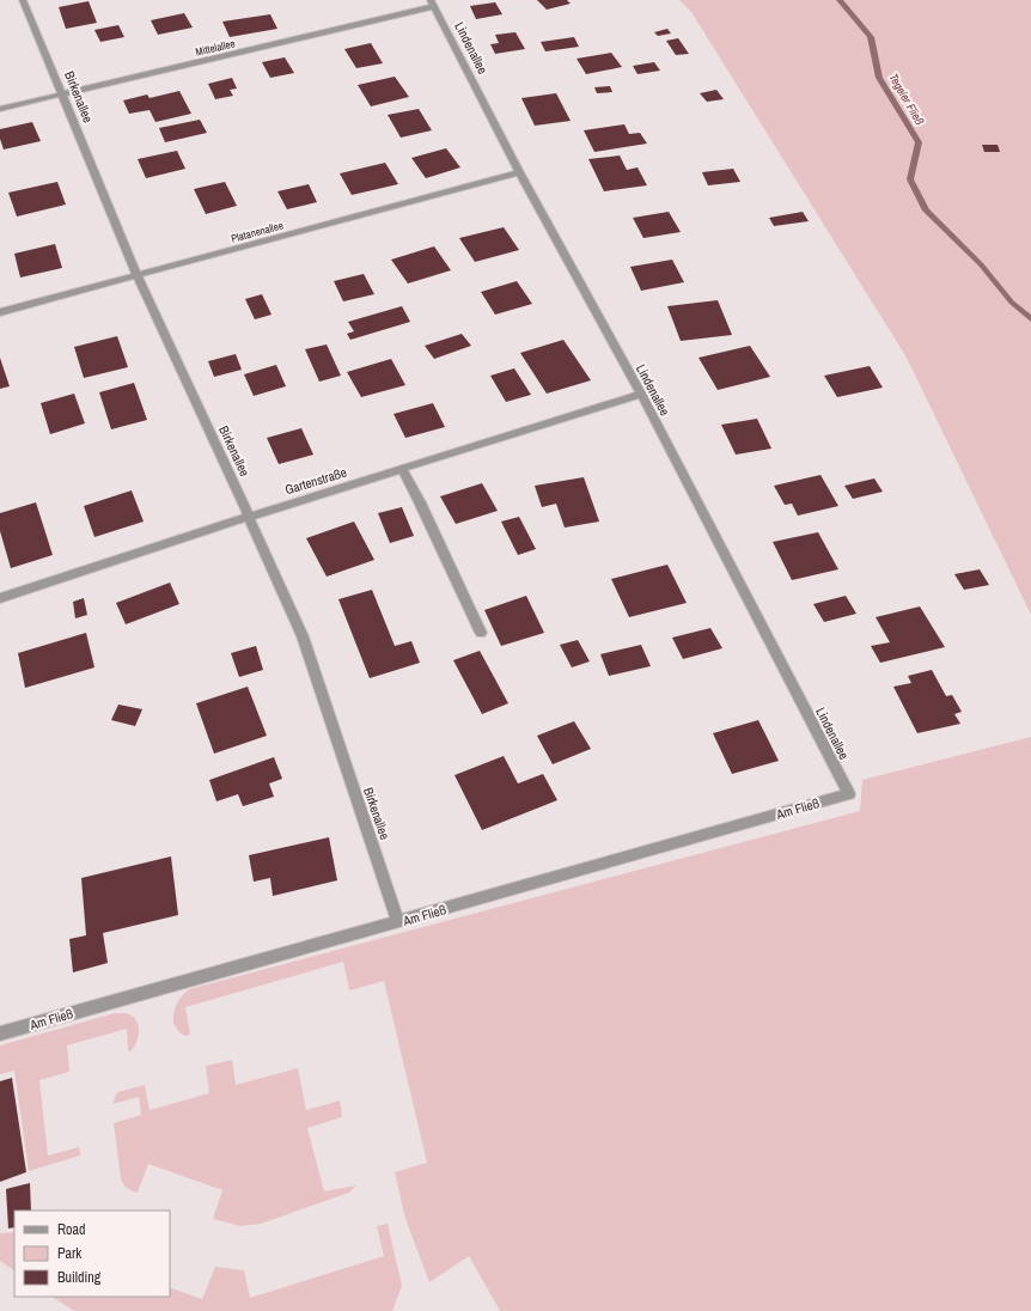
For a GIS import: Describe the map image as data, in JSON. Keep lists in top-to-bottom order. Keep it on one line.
{"streets":{"street":["Mittelallee","Lindenallee","Birkenallee","Platanenallee","Gartenstraße","Am Fließ"]},"crossings":[["Mittelallee","Lindenallee"],["Mittelallee","Birkenallee"],["Lindenallee","Platanenallee"],["Lindenallee","Gartenstraße"],["Lindenallee","Am Fließ"],["Birkenallee","Platanenallee"],["Birkenallee","Gartenstraße"],["Birkenallee","Am Fließ"]],"water":["Tegeler Fließ"],"legend":["Road","Park","Building"]}
